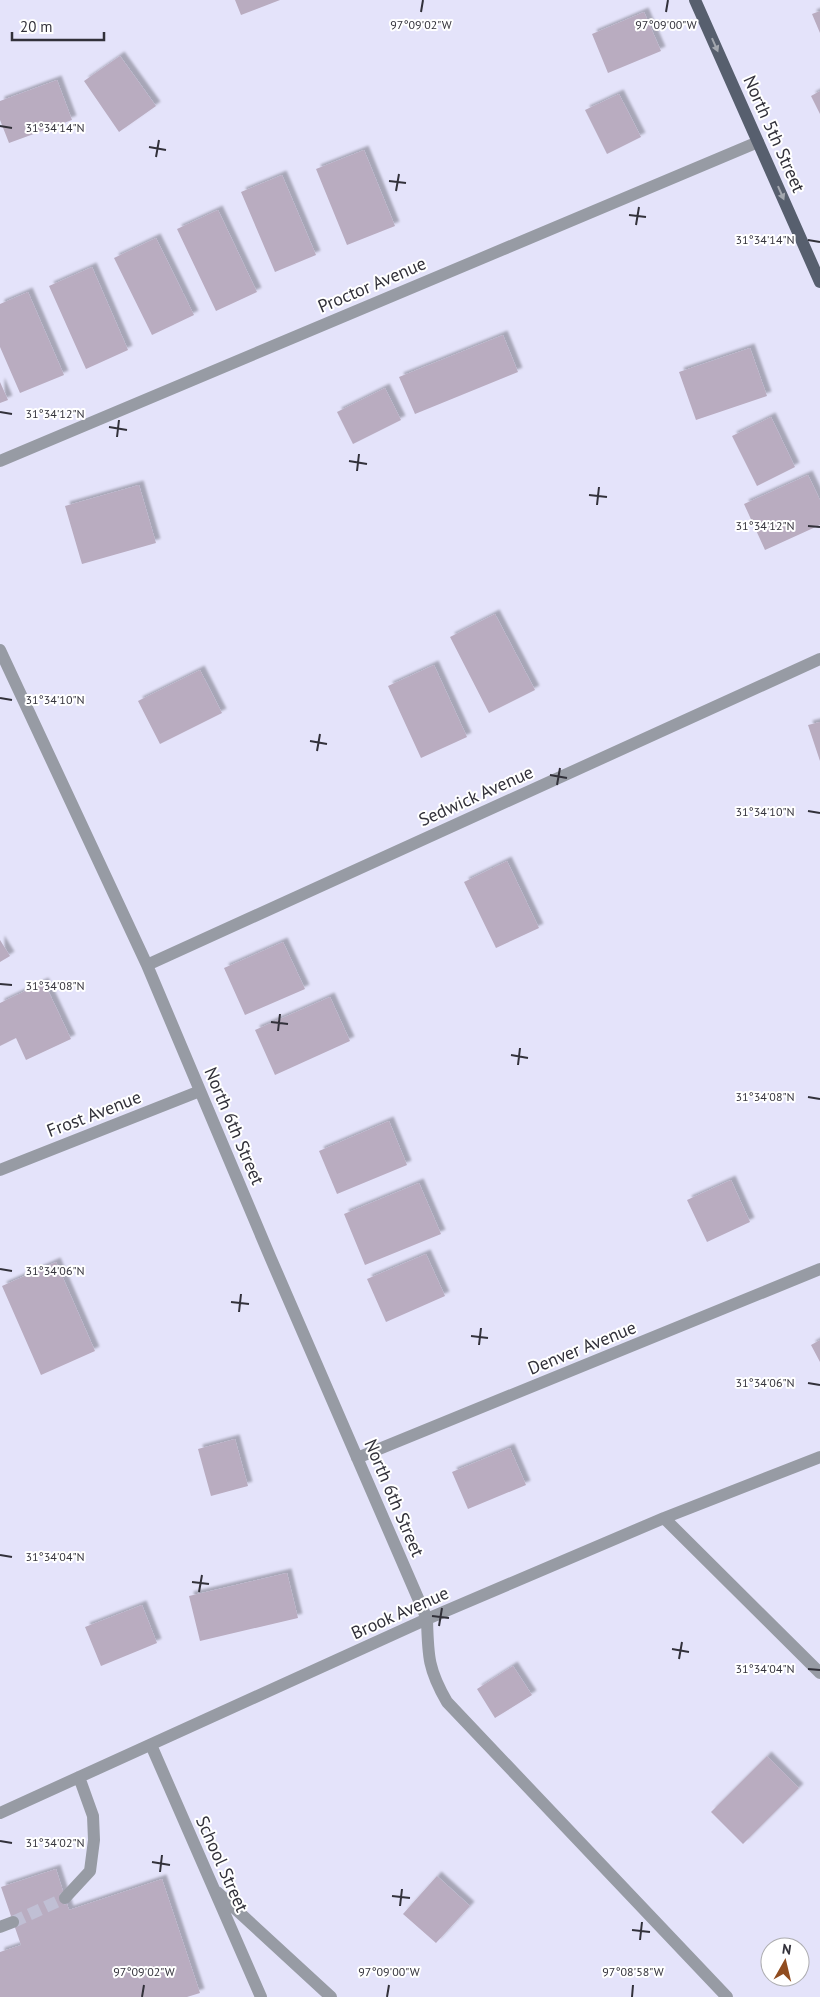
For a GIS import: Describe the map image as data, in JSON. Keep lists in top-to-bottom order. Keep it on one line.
{"streets":{"main road":["North 5th Street"],"street":["Proctor Avenue","Sedwick Avenue","Frost Avenue","North 6th Street","Denver Avenue","Brook Avenue","School Street"]},"crossings":[["North 5th Street","Proctor Avenue"],["Sedwick Avenue","North 6th Street"],["Frost Avenue","North 6th Street"],["North 6th Street","Denver Avenue"],["North 6th Street","Brook Avenue"],["Brook Avenue","School Street"]],"one_way":["North 5th Street"],"scale_bar":"20 m","north":"top","coordinates":["97°09'02\"W","97°09'00\"W","31°34'14\"N","31°34'12\"N","31°34'10\"N","31°34'08\"N","31°34'06\"N","31°34'04\"N","31°34'02\"N","97°08'58\"W"]}
